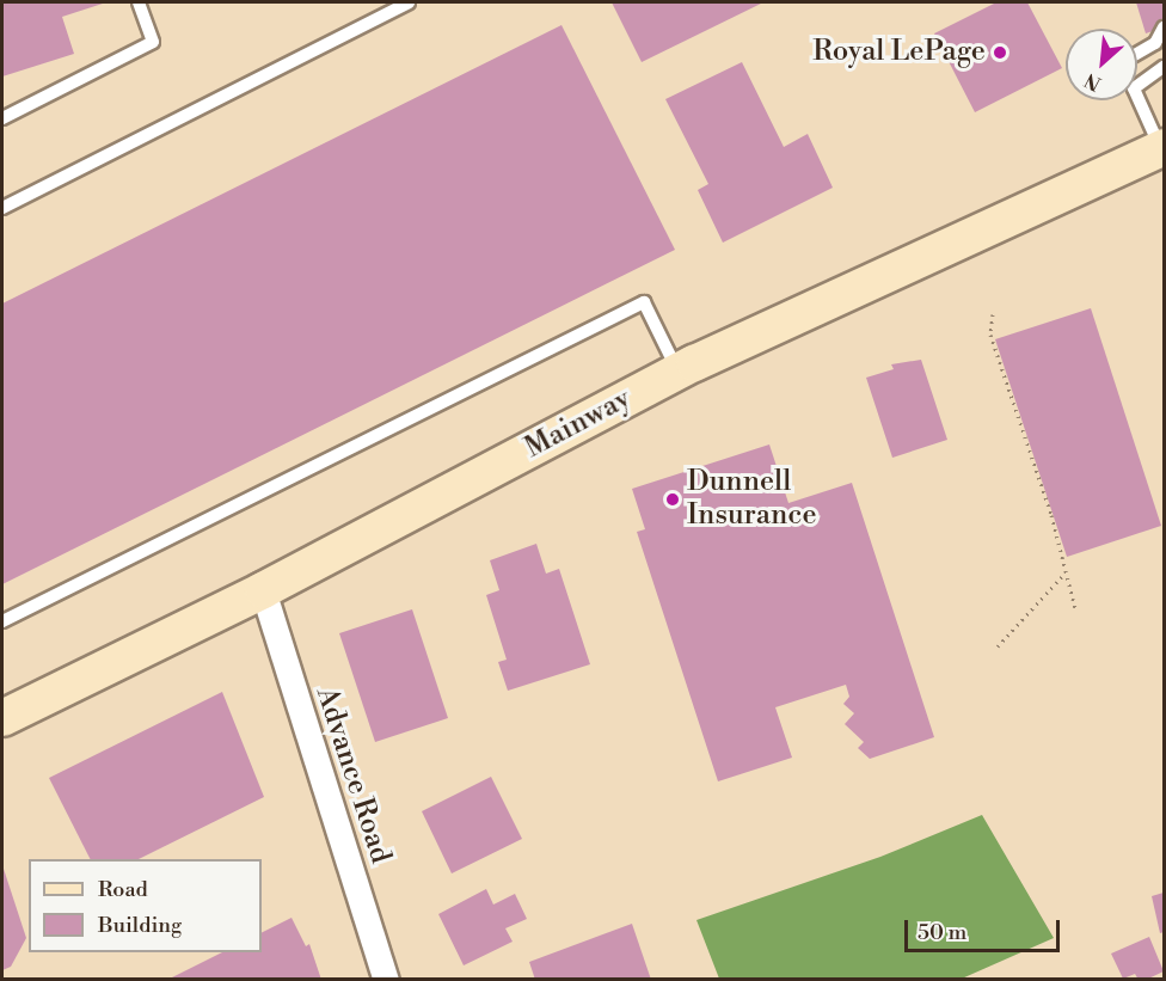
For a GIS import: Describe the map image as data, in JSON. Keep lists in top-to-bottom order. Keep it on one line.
{"streets":{"street":["Mainway","Advance Road"]},"crossings":[["Mainway","Advance Road"]],"places":["Royal LePage","Dunnell Insurance"],"legend":["Road","Building"],"scale_bar":"50 m","north":"bottom left"}
